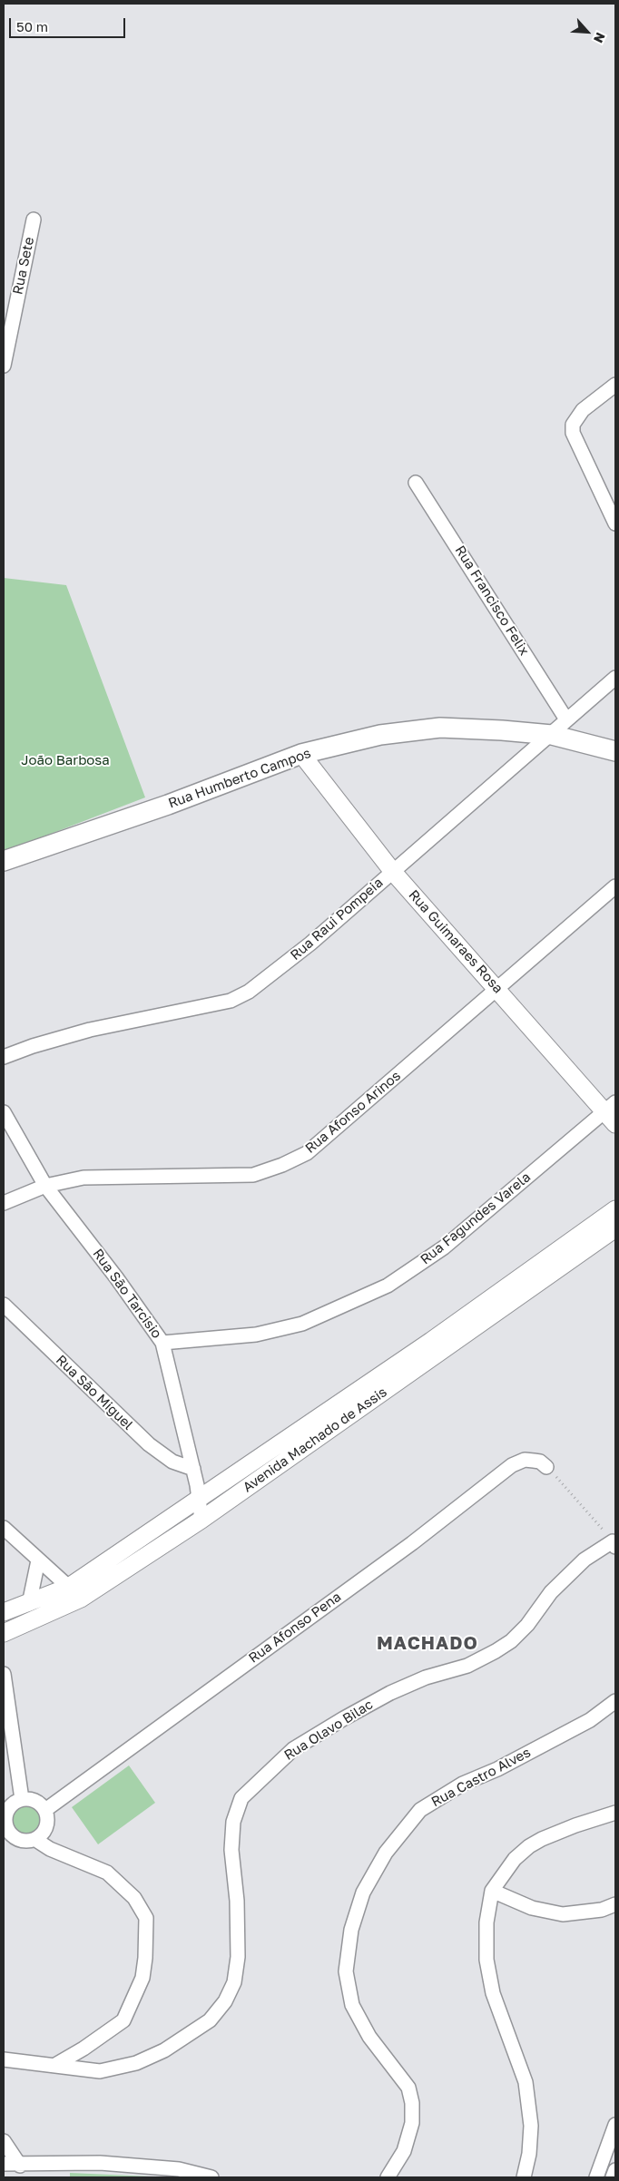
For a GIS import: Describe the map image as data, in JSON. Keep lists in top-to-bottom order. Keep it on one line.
{"streets":{"main road":["Rua Humberto Campos"],"street":["Rua Sete","Rua Francisco Felix","Rua Raui Pompeia","Rua Guimaraes Rosa","Rua Afonso Arinos","Rua Fagundes Varela","Rua São Tarcisio","Rua São Miguel","Avenida Machado de Assis","Rua Afonso Pena","Rua Olavo Bilac","Rua Castro Alves"]},"crossings":[["Rua Francisco Felix","Rua Raui Pompeia"],["Rua Humberto Campos","Rua Raui Pompeia"],["Rua Humberto Campos","Rua Guimaraes Rosa"],["Rua Raui Pompeia","Rua Guimaraes Rosa"],["Rua Guimaraes Rosa","Rua Afonso Arinos"],["Rua Guimaraes Rosa","Rua Fagundes Varela"],["Rua Afonso Arinos","Rua São Tarcisio"],["Rua Fagundes Varela","Rua São Tarcisio"],["Rua São Tarcisio","Rua São Miguel"],["Rua São Tarcisio","Avenida Machado de Assis"]],"districts":["MACHADO"],"parks":["João Barbosa"],"scale_bar":"50 m","north":"bottom right"}
